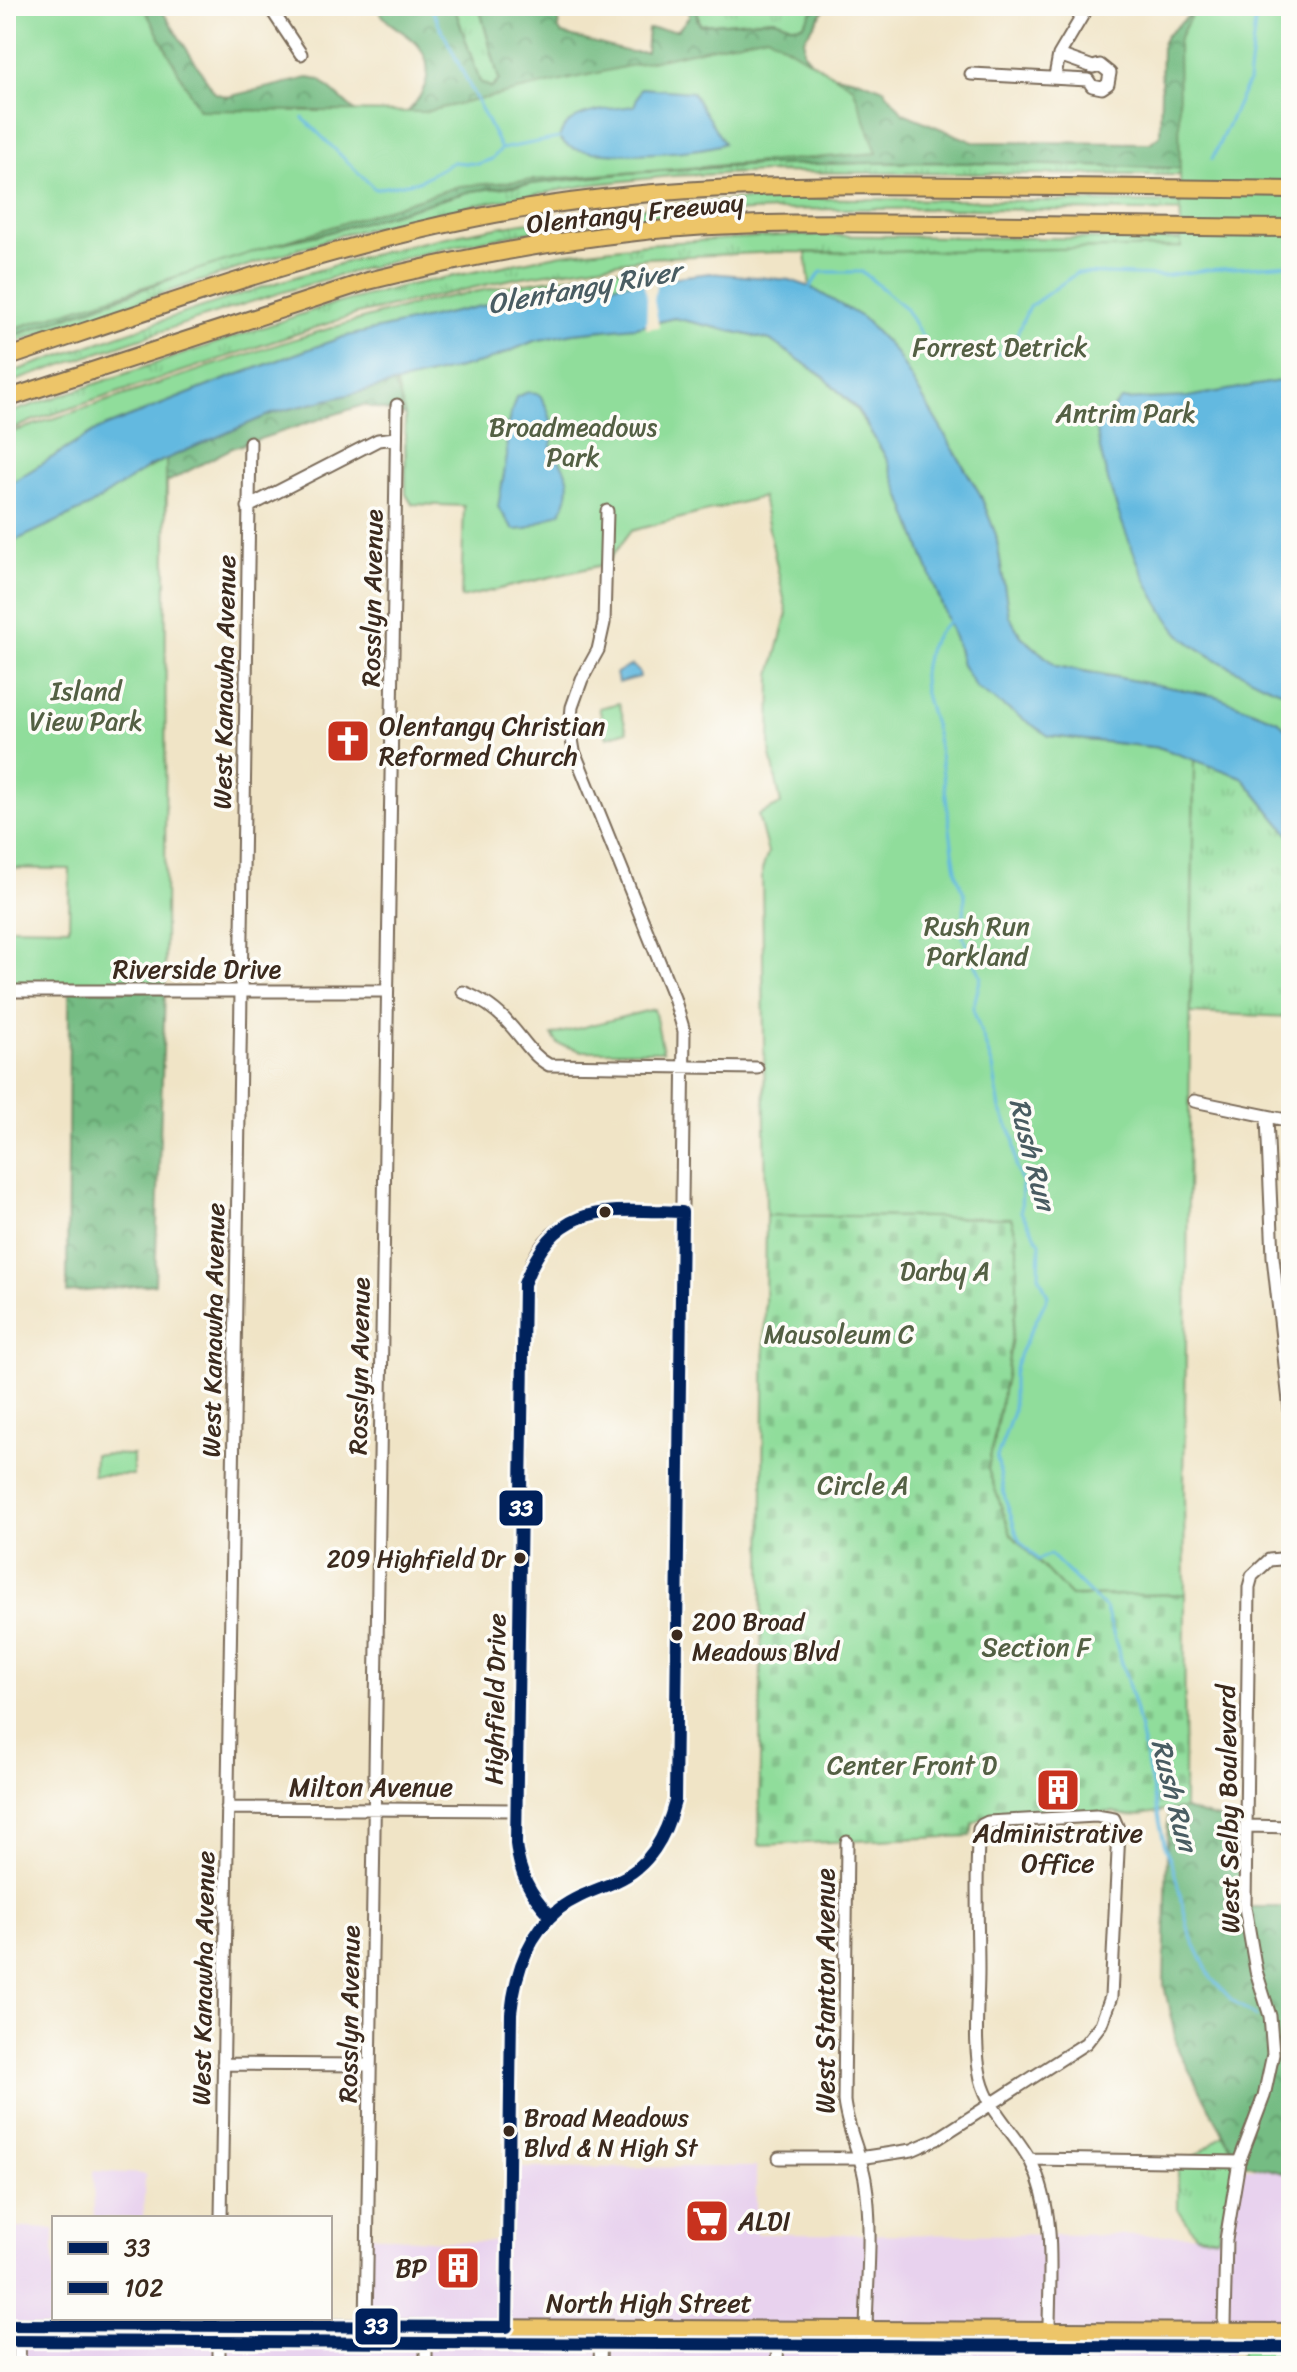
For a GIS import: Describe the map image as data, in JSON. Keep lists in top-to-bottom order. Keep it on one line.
{"streets":{"highway":["Olentangy Freeway"],"main road":["North High Street"],"street":["Rosslyn Avenue","West Kanawha Avenue","Riverside Drive","Highfield Drive","Milton Avenue","West Selby Boulevard","West Stanton Avenue"]},"crossings":[["Rosslyn Avenue","Riverside Drive"],["Rosslyn Avenue","Milton Avenue"],["Rosslyn Avenue","North High Street"],["West Kanawha Avenue","Riverside Drive"],["West Kanawha Avenue","Milton Avenue"],["Highfield Drive","Milton Avenue"],["West Selby Boulevard","North High Street"],["West Stanton Avenue","North High Street"]],"water":["Olentangy River","Rush Run"],"parks":["Forrest Detrick","Antrim Park","Broadmeadows Park","Island View Park","Rush Run Parkland","Darby A","Mausoleum C","Circle A","Section F","Center Front D"],"places":{"church":["Olentangy Christian Reformed Church"],"other":["209 Highfield Dr","200 Broad Meadows Blvd","Broad Meadows Blvd & N High St"],"building":["Administrative Office","BP"],"supermarket":["ALDI"]},"lines":["transit line 33","transit line 102"],"legend":["33","102"]}
